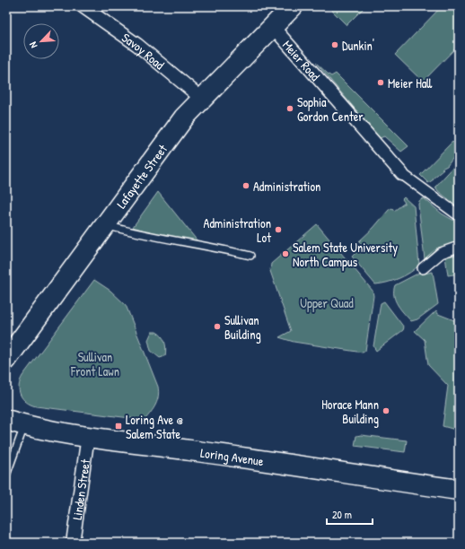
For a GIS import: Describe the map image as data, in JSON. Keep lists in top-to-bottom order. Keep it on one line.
{"streets":{"main road":["Lafayette Street","Loring Avenue"],"street":["Savoy Road","Meier Road","Linden Street"]},"crossings":[["Savoy Road","Lafayette Street"],["Meier Road","Lafayette Street"],["Loring Avenue","Linden Street"]],"parks":["Upper Quad","Sullivan Front Lawn"],"places":{"other":["Dunkin'","Meier Hall","Sophia Gordon Center","Administration","Administration Lot","Salem State University North Campus","Sullivan Building","Horace Mann Building"],"transit":["Loring Ave @ Salem State"]},"scale_bar":"20 m","north":"bottom left"}
